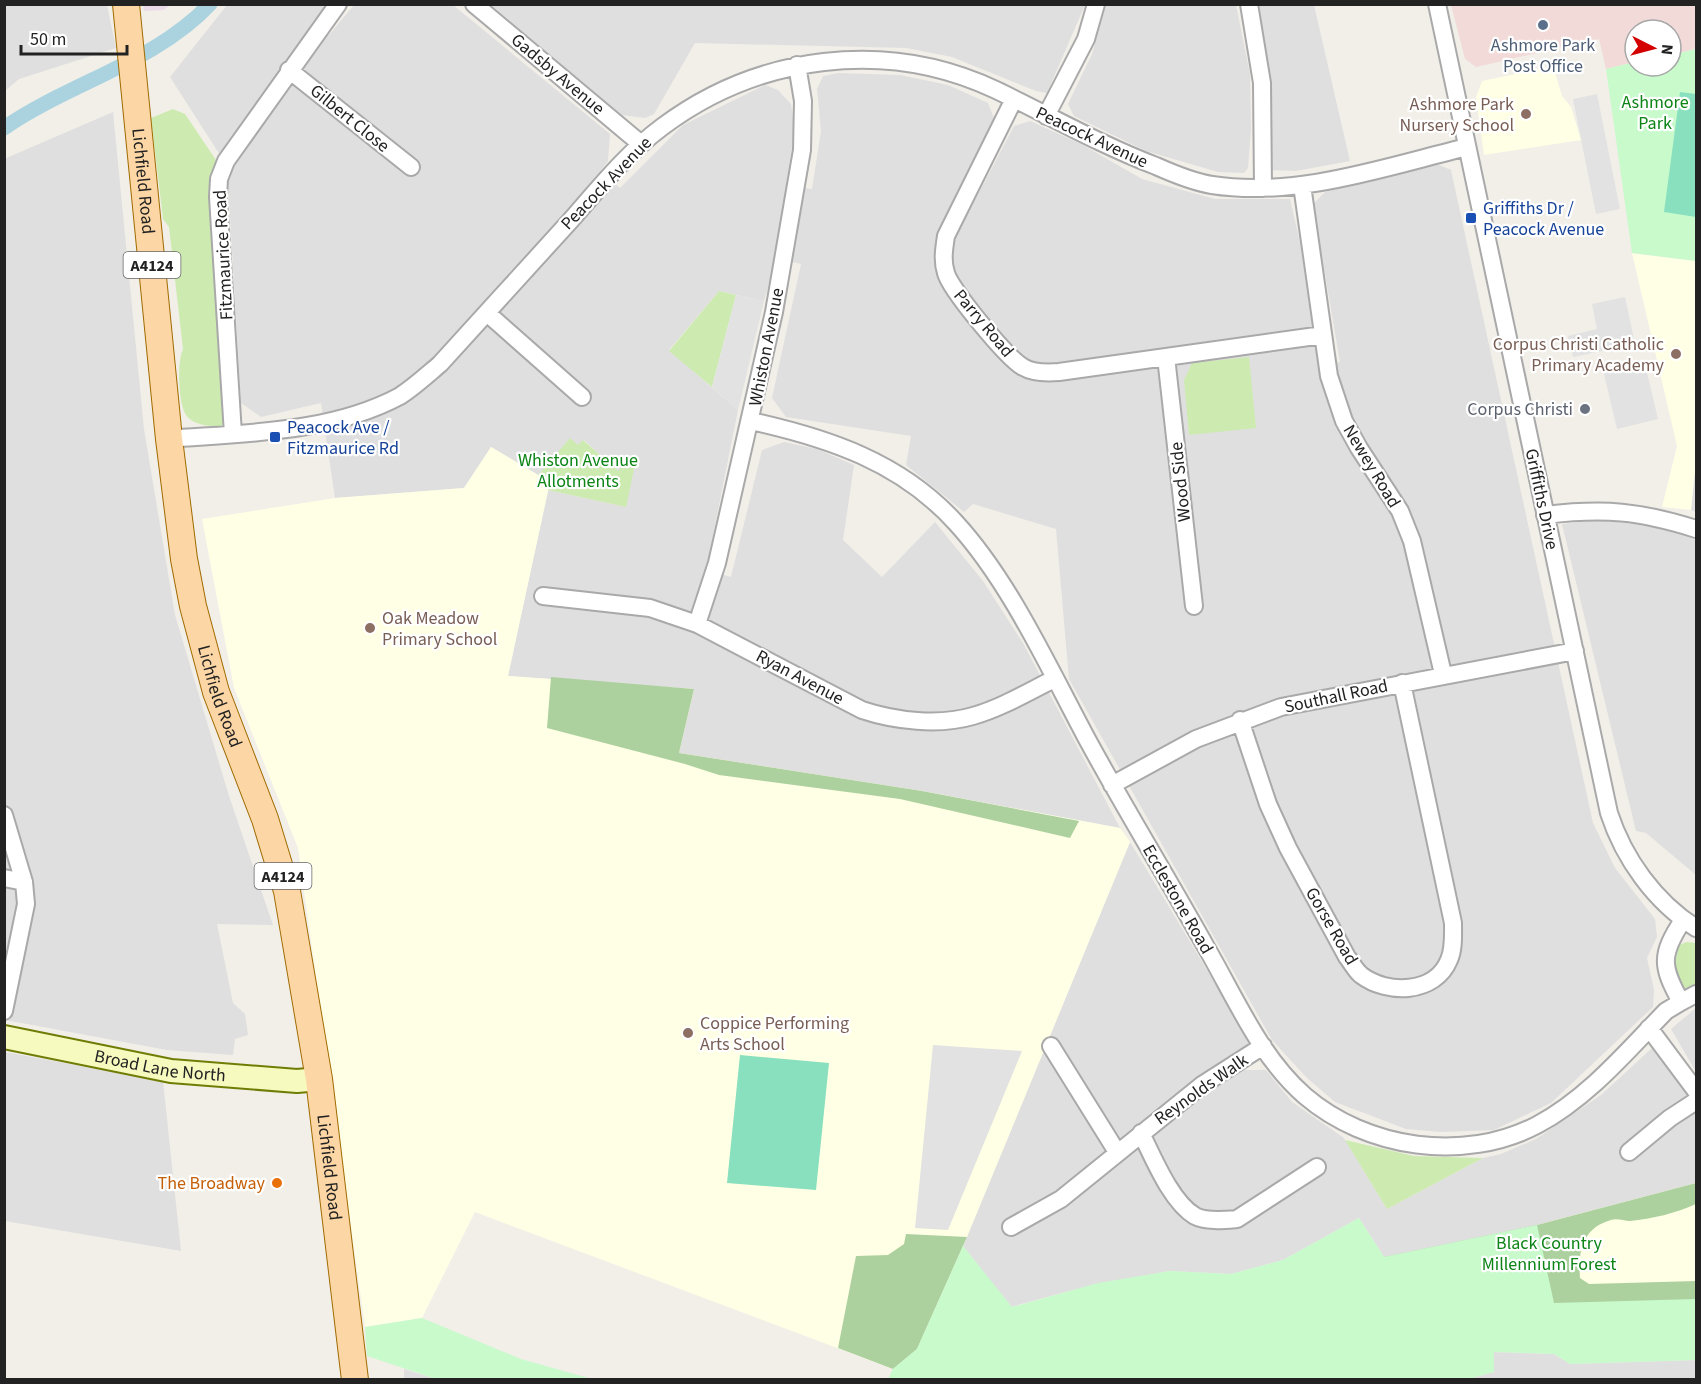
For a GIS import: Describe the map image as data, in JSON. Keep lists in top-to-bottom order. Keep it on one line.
{"streets":{"main road":["Lichfield Road","A4124"],"street":["Gadsby Avenue","Gilbert Close","Peacock Avenue","Fitzmaurice Road","Parry Road","Whiston Avenue","Newey Road","Wood Side","Griffiths Drive","Ryan Avenue","Southall Road","Ecclestone Road","Gorse Road","Broad Lane North","Reynolds Walk"]},"crossings":[["Gadsby Avenue","Peacock Avenue"],["Gilbert Close","Fitzmaurice Road"],["Peacock Avenue","Lichfield Road"],["Peacock Avenue","Fitzmaurice Road"],["Peacock Avenue","Parry Road"],["Peacock Avenue","Whiston Avenue"],["Peacock Avenue","Newey Road"],["Peacock Avenue","Griffiths Drive"],["Lichfield Road","Broad Lane North"],["Parry Road","Newey Road"],["Parry Road","Wood Side"],["Whiston Avenue","Ryan Avenue"],["Whiston Avenue","Ecclestone Road"],["Newey Road","Southall Road"],["Griffiths Drive","Southall Road"],["Ryan Avenue","Ecclestone Road"],["Southall Road","Ecclestone Road"],["Southall Road","Gorse Road"],["Ecclestone Road","Reynolds Walk"]],"parks":["Ashmore Park","Whiston Avenue Allotments","Black Country Millennium Forest"],"places":{"other":["Ashmore Park Post Office","Ashmore Park Nursery School","Corpus Christi Catholic Primary Academy","Corpus Christi","Oak Meadow Primary School","Coppice Performing Arts School","The Broadway"],"transit":["Griffiths Dr / Peacock Avenue","Peacock Ave / Fitzmaurice Rd"]},"scale_bar":"50 m","north":"right"}
